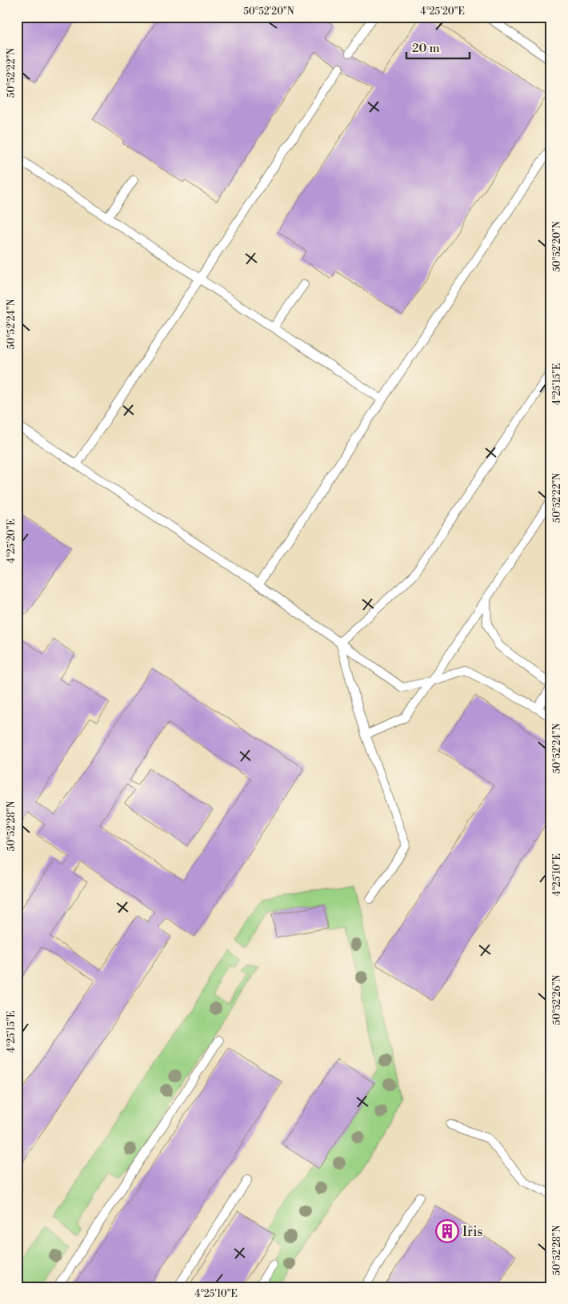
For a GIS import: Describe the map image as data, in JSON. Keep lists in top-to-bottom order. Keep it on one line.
{"places":{"building":["Iris"]},"scale_bar":"20 m","coordinates":["50°52'20\"N","4°25'20\"E","50°52'22\"N","50°52'24\"N","4°25'15\"E","50°52'28\"N","4°25'10\"E","50°52'26\"N"]}
